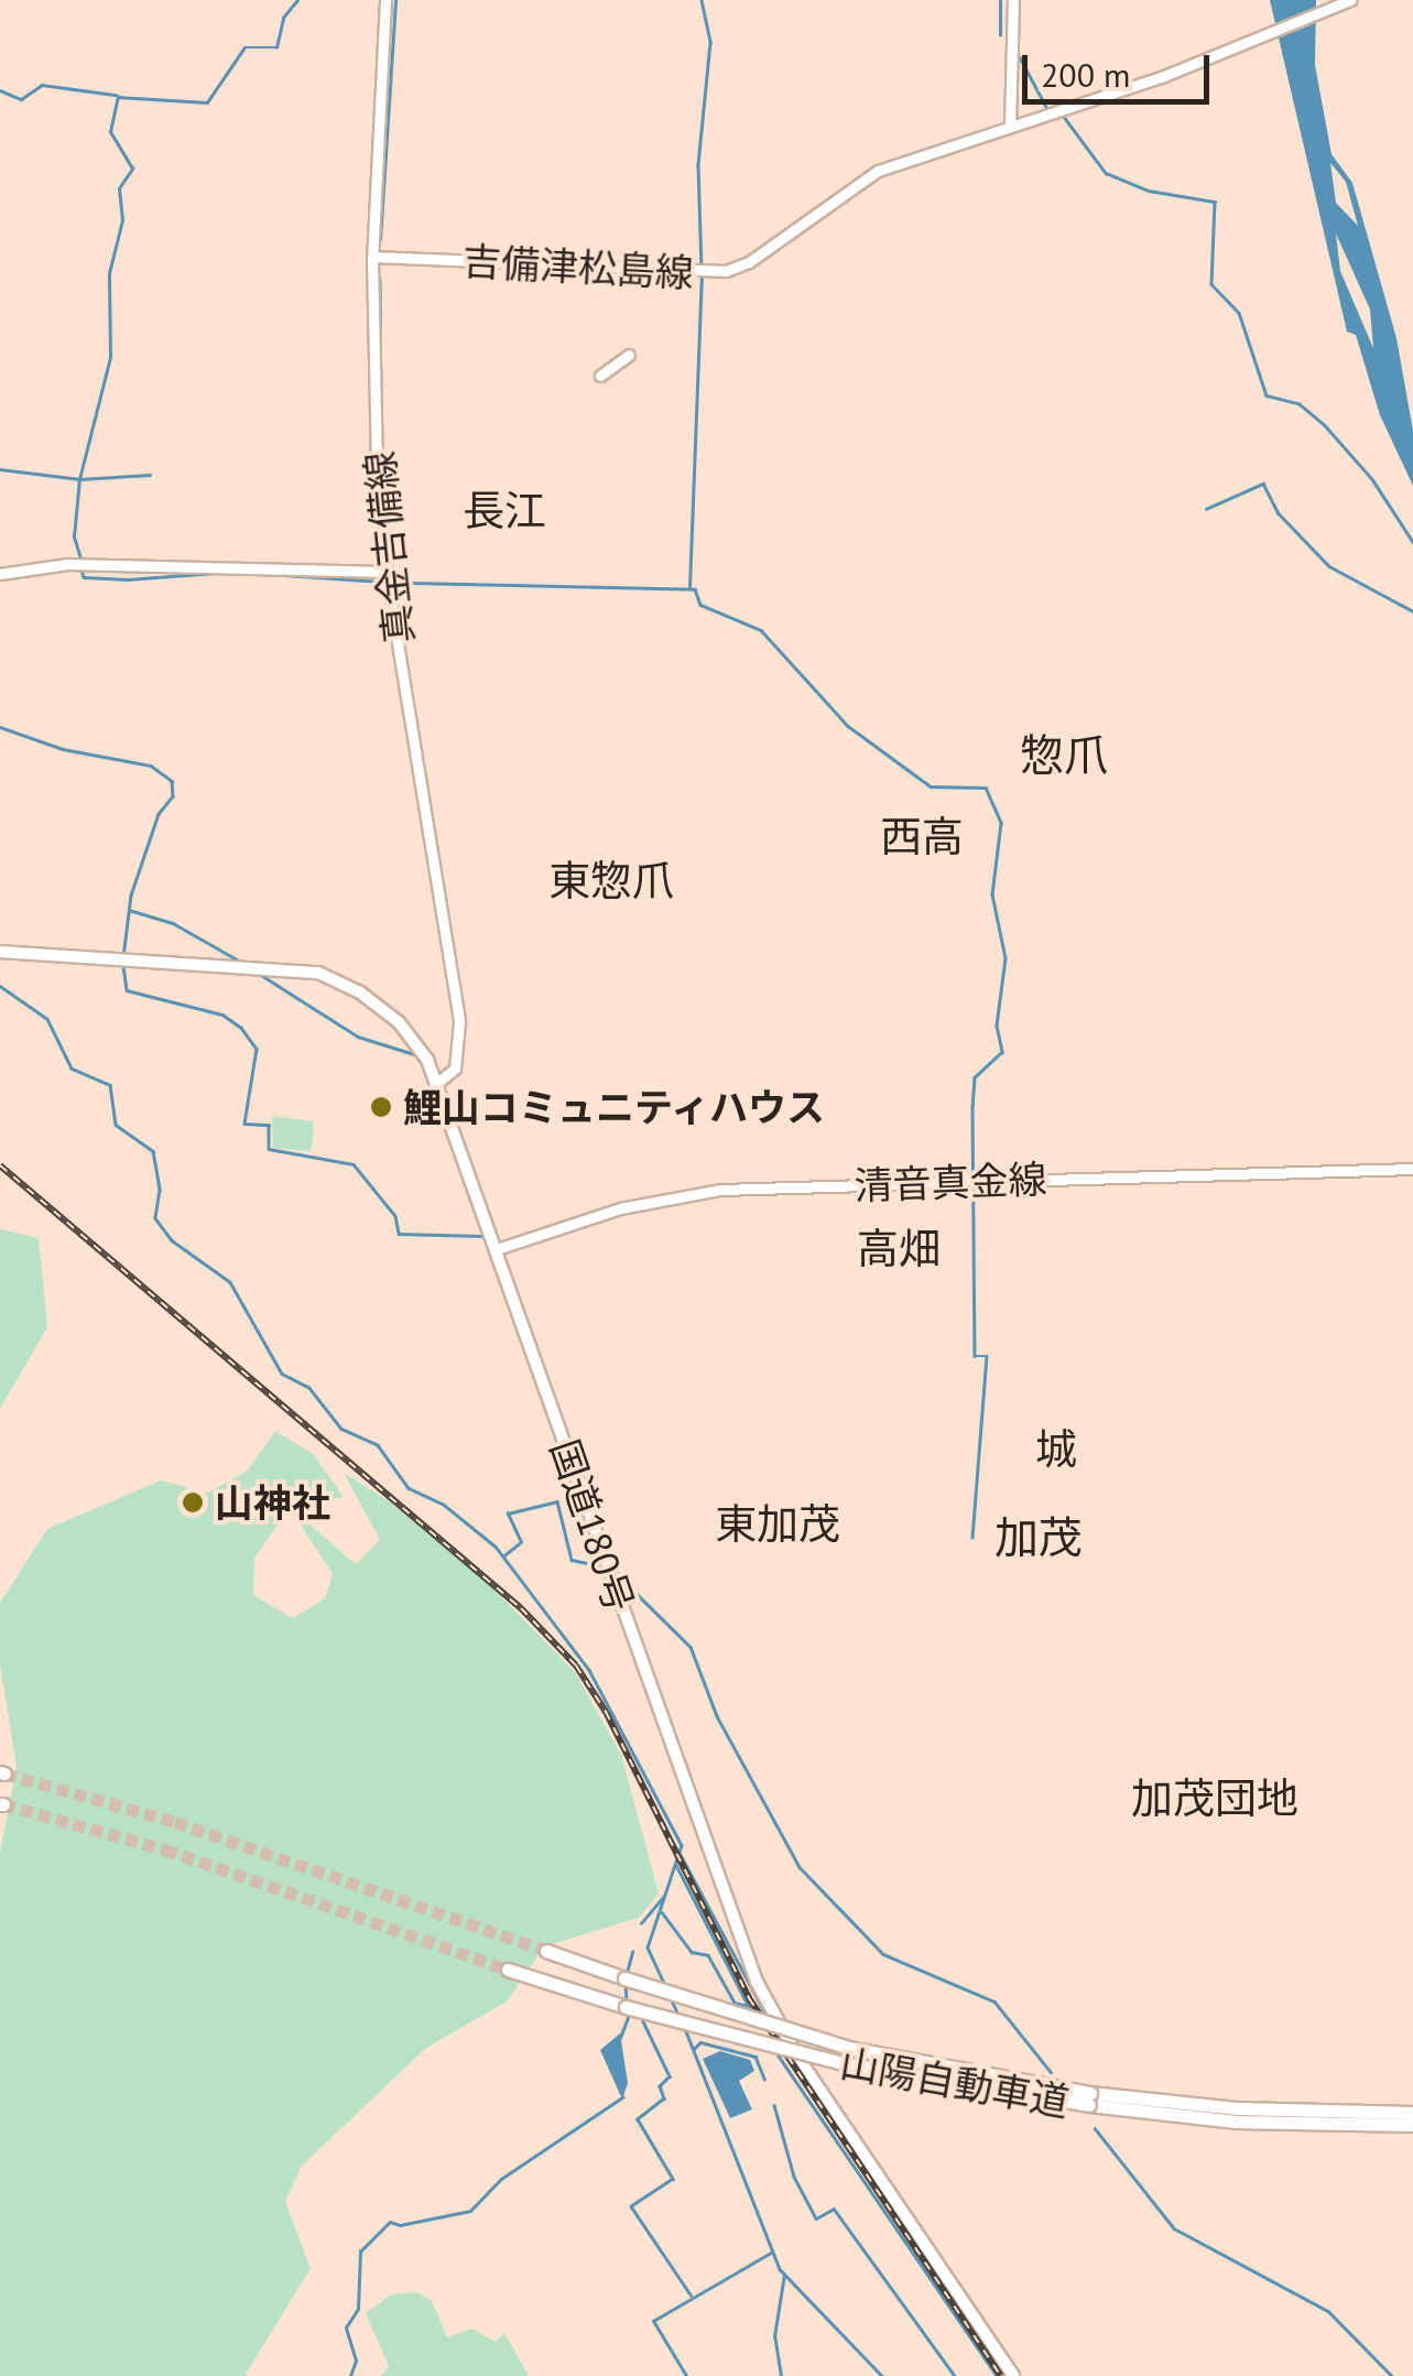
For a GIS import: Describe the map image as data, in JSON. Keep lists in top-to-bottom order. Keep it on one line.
{"streets":{"highway":["国道180号","山陽自動車道"],"main road":["吉備津松島線","真金吉備線","清音真金線"]},"crossings":[["吉備津松島線","真金吉備線"],["真金吉備線","国道180号"],["清音真金線","国道180号"]],"districts":["長江","惣爪","西高","東惣爪","高畑","城","東加茂","加茂","加茂団地"],"places":["鯉山コミュニティハウス","山神社"],"scale_bar":"200 m"}
